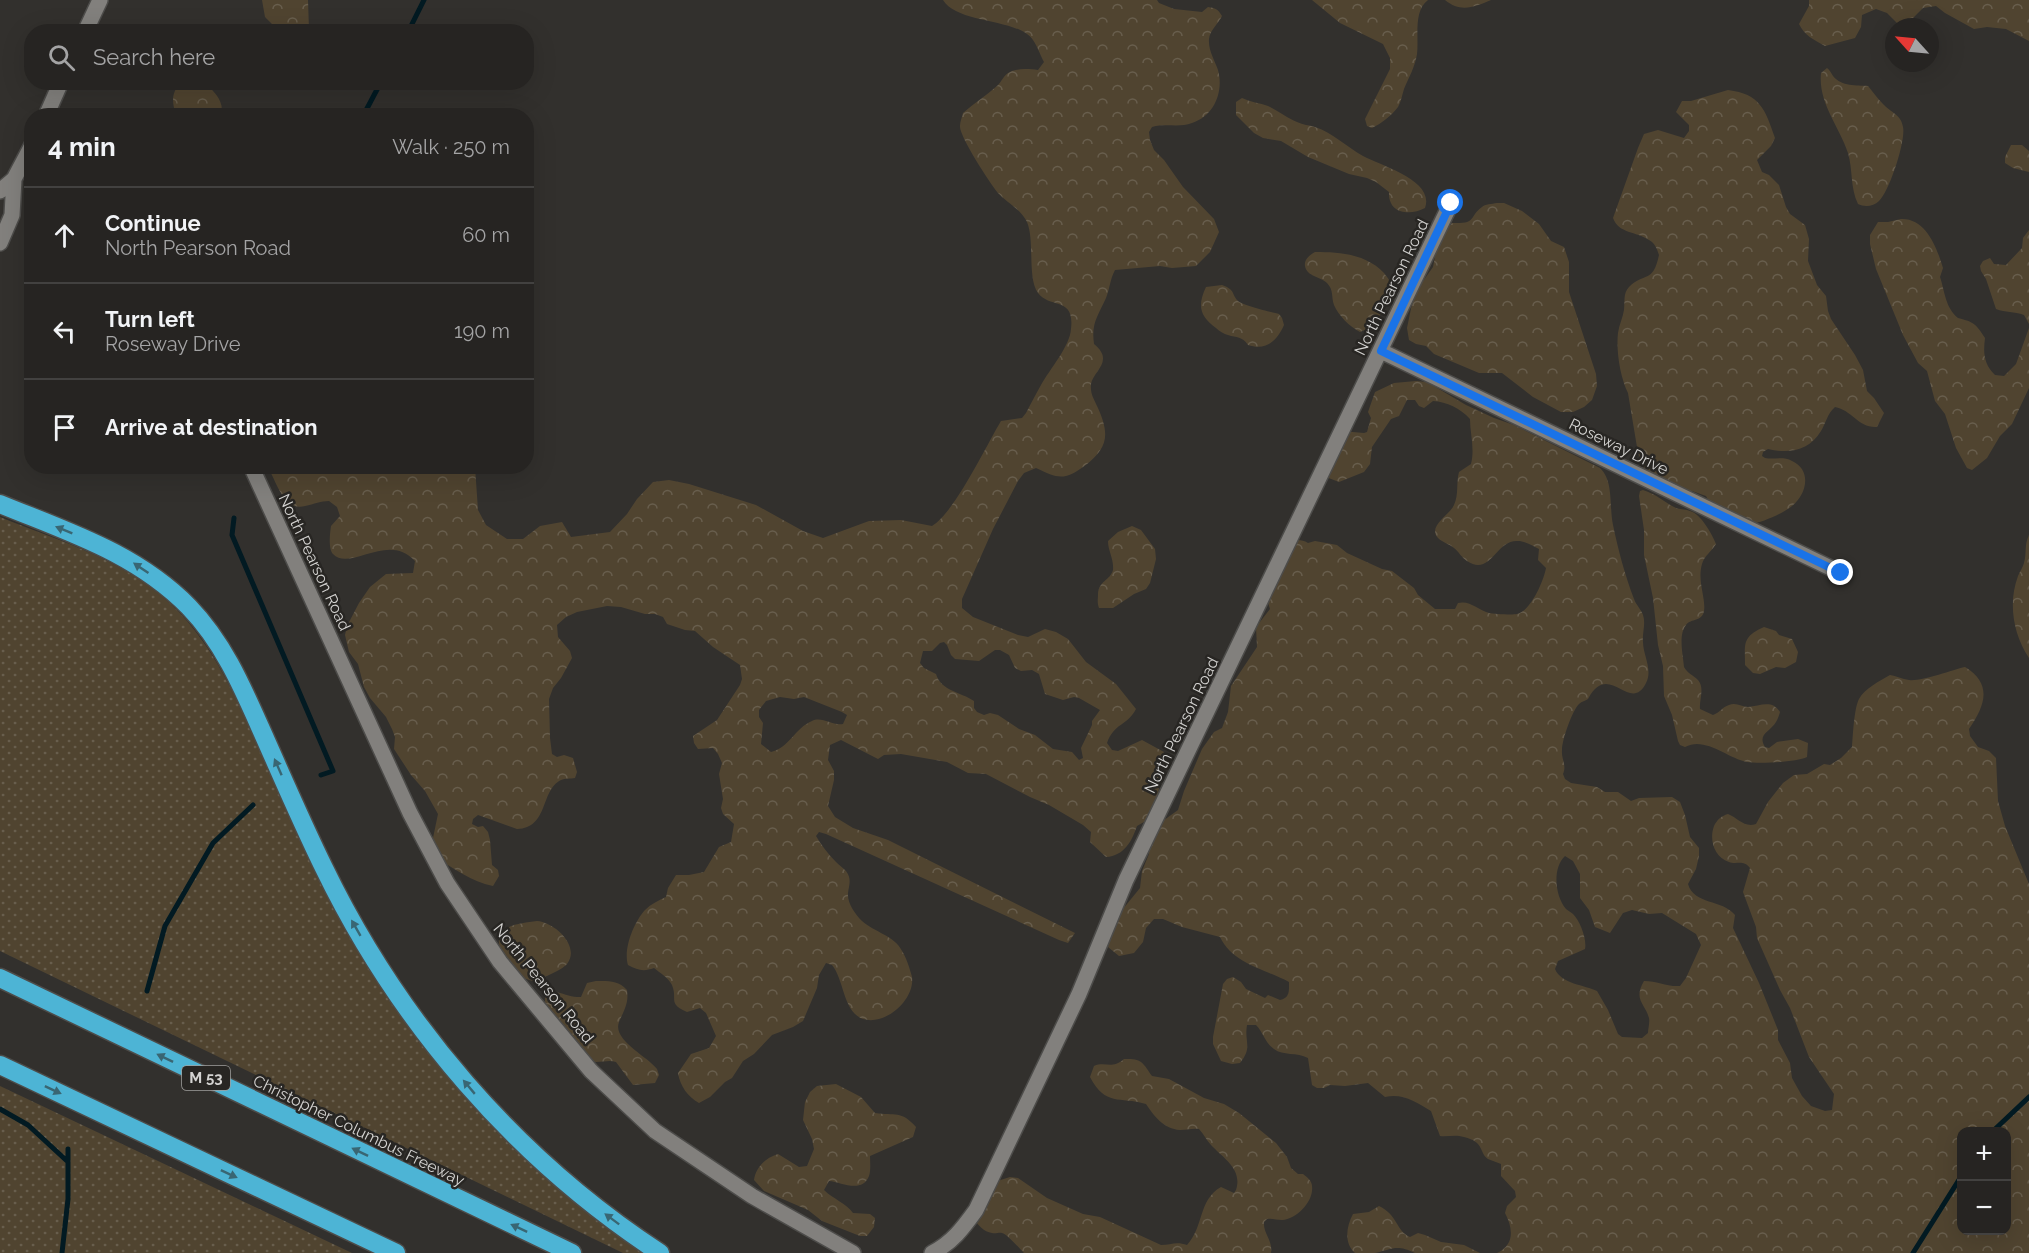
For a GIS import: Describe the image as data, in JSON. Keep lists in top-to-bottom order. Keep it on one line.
{"streets":{"highway":["M 53","Christopher Columbus Freeway"],"street":["North Pearson Road","Roseway Drive"]},"crossings":[["North Pearson Road","Roseway Drive"]],"north":"top left","page":{"search":"Search here","heading":["4 min","Walk · 250 m"],"list":[["Continue","North Pearson Road","60 m"],["Turn left","Roseway Drive","190 m"],"Arrive at destination"],"map_buttons":["+","−"]}}
